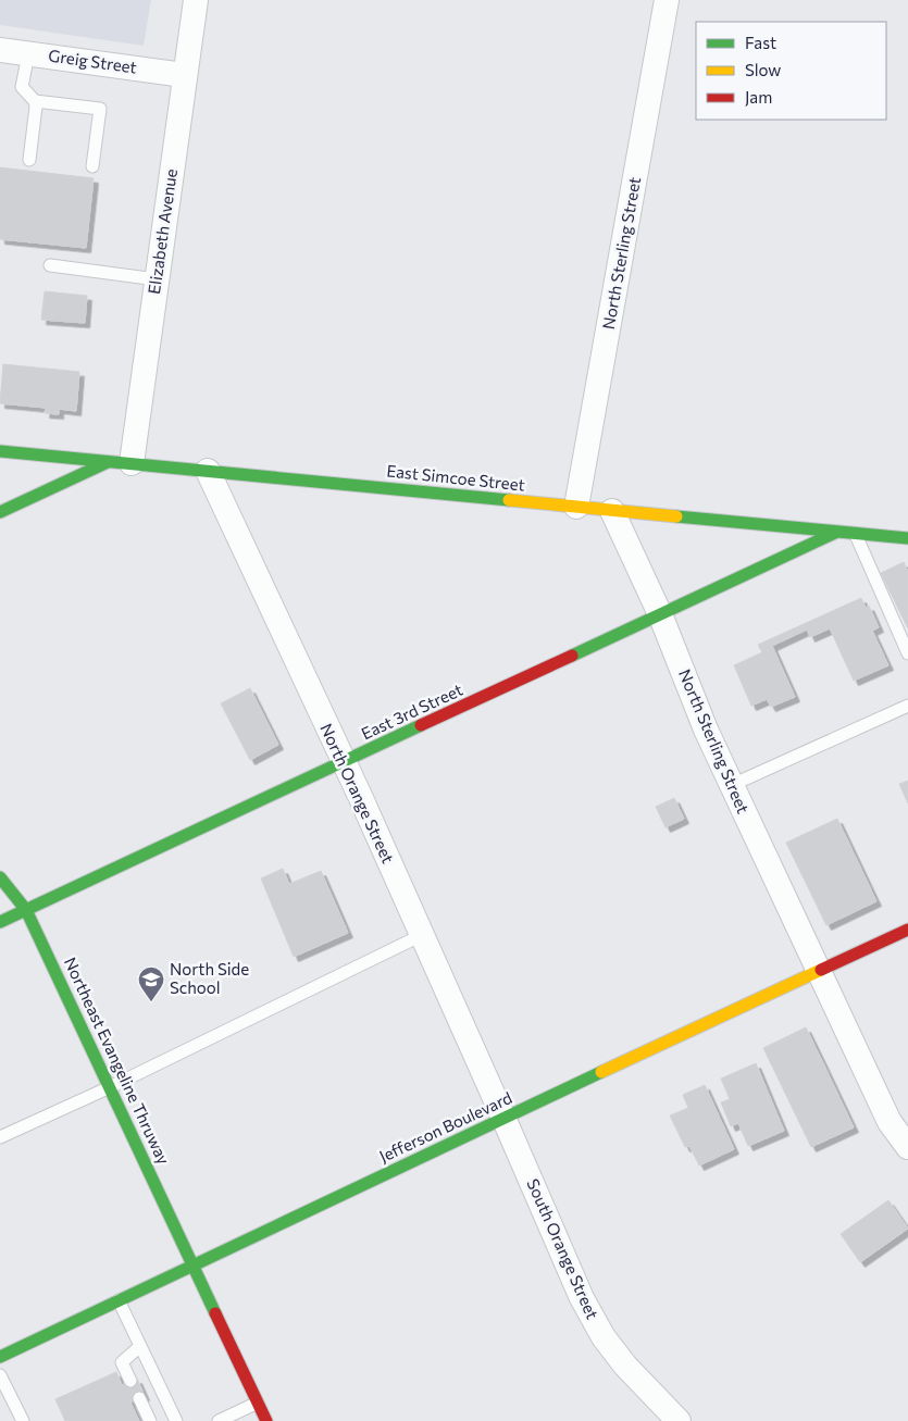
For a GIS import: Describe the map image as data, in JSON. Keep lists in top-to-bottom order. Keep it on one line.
{"streets":{"main road":["East Simcoe Street","East 3rd Street","Northeast Evangeline Thruway","Jefferson Boulevard"],"street":["Greig Street","Elizabeth Avenue","North Sterling Street","North Orange Street","South Orange Street"]},"crossings":[["Greig Street","Elizabeth Avenue"],["Elizabeth Avenue","East Simcoe Street"],["North Sterling Street","East Simcoe Street"],["North Sterling Street","East 3rd Street"],["North Sterling Street","Jefferson Boulevard"],["East Simcoe Street","East 3rd Street"],["East Simcoe Street","North Orange Street"],["East 3rd Street","North Orange Street"],["East 3rd Street","Northeast Evangeline Thruway"],["North Orange Street","Jefferson Boulevard"],["North Orange Street","South Orange Street"],["Northeast Evangeline Thruway","Jefferson Boulevard"],["Jefferson Boulevard","South Orange Street"]],"places":{"school or university":["North Side School"]},"legend":["Fast","Slow","Jam"]}
